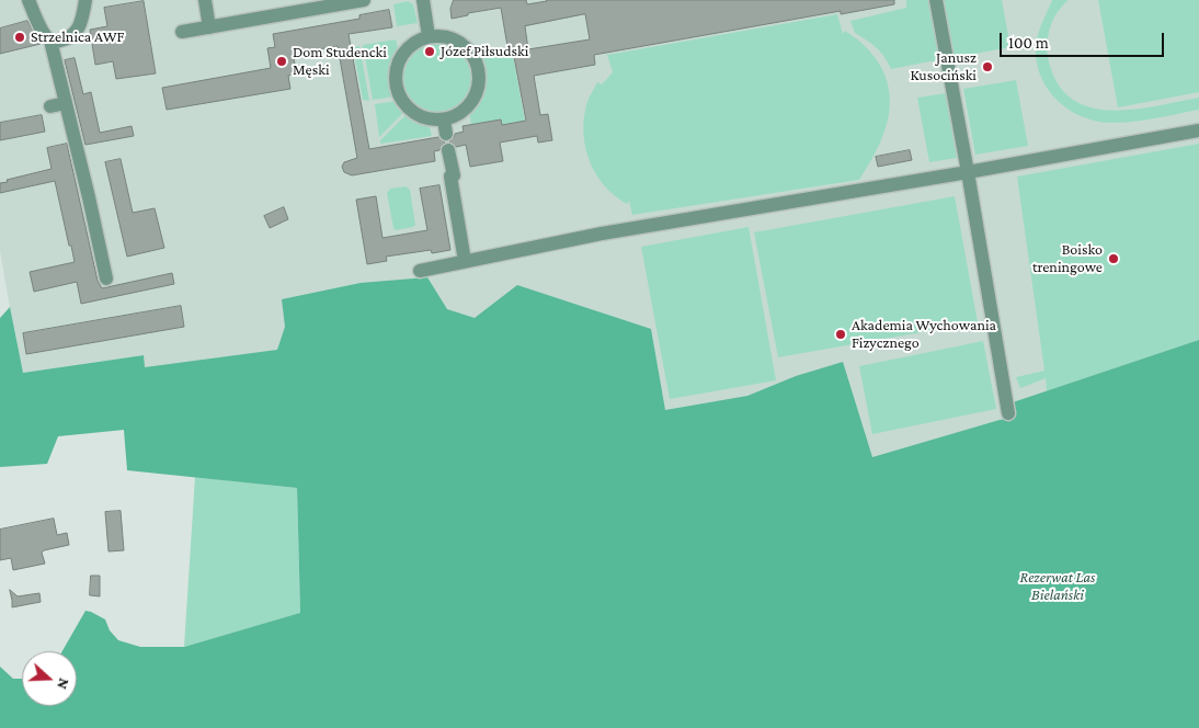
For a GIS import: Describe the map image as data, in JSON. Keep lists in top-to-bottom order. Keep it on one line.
{"parks":["Rezerwat Las Bielański"],"places":["Strzelnica AWF","Józef Piłsudski","Dom Studencki Męski","Janusz Kusociński","Boisko treningowe","Akademia Wychowania Fizycznego"],"scale_bar":"100 m","north":"right"}
